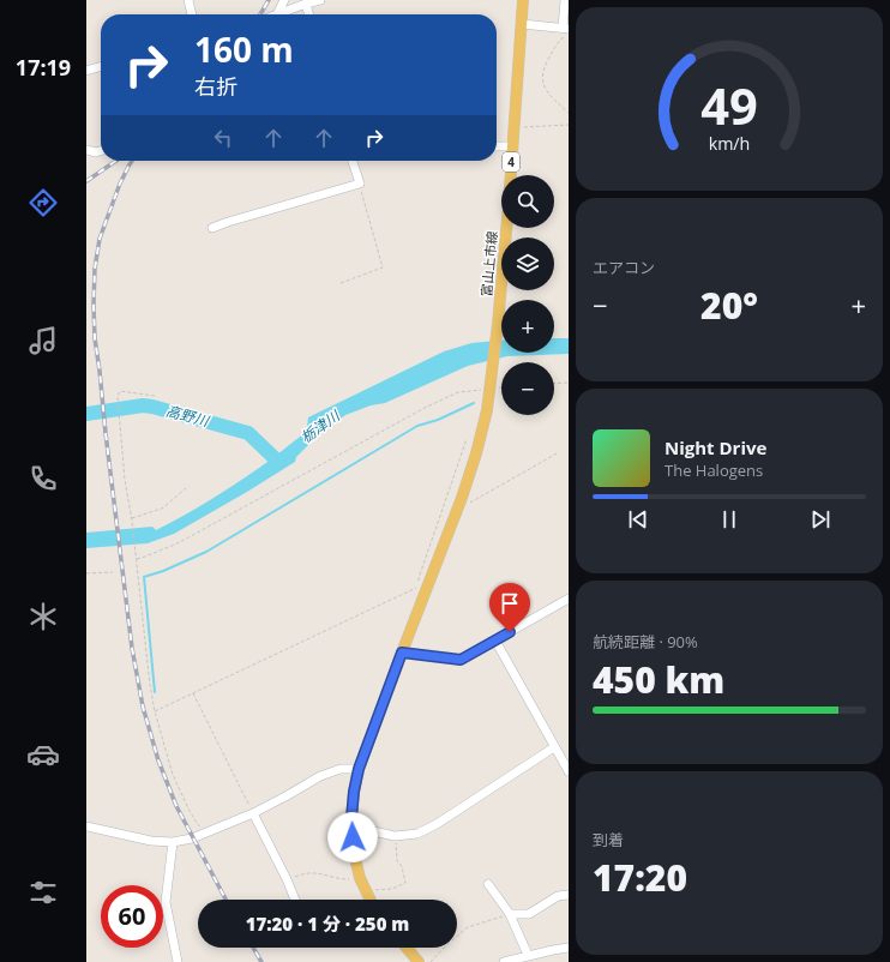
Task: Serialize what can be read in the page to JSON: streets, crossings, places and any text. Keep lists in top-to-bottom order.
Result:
{
  "streets": {
    "main road": ["4", "富山上市線"]
  },
  "crossings": [
    ["4", "富山上市線"]
  ],
  "water": ["高野川", "栃津川"],
  "page": {
    "tabs": "17:19",
    "turn": ["160 m", "右折"],
    "map_buttons": ["+", "−"],
    "tile": [
      "エアコン",
      ["航続距離 · 90%", "450 km"],
      ["到着", "17:20"]
    ],
    "heat": ["−", "20°", "+"],
    "song": ["Night Drive", "The Halogens"],
    "limit": "60",
    "trip": "17:20 · 1 分 · 250 m",
    "gauge": ["49", "km/h"]
  }
}
